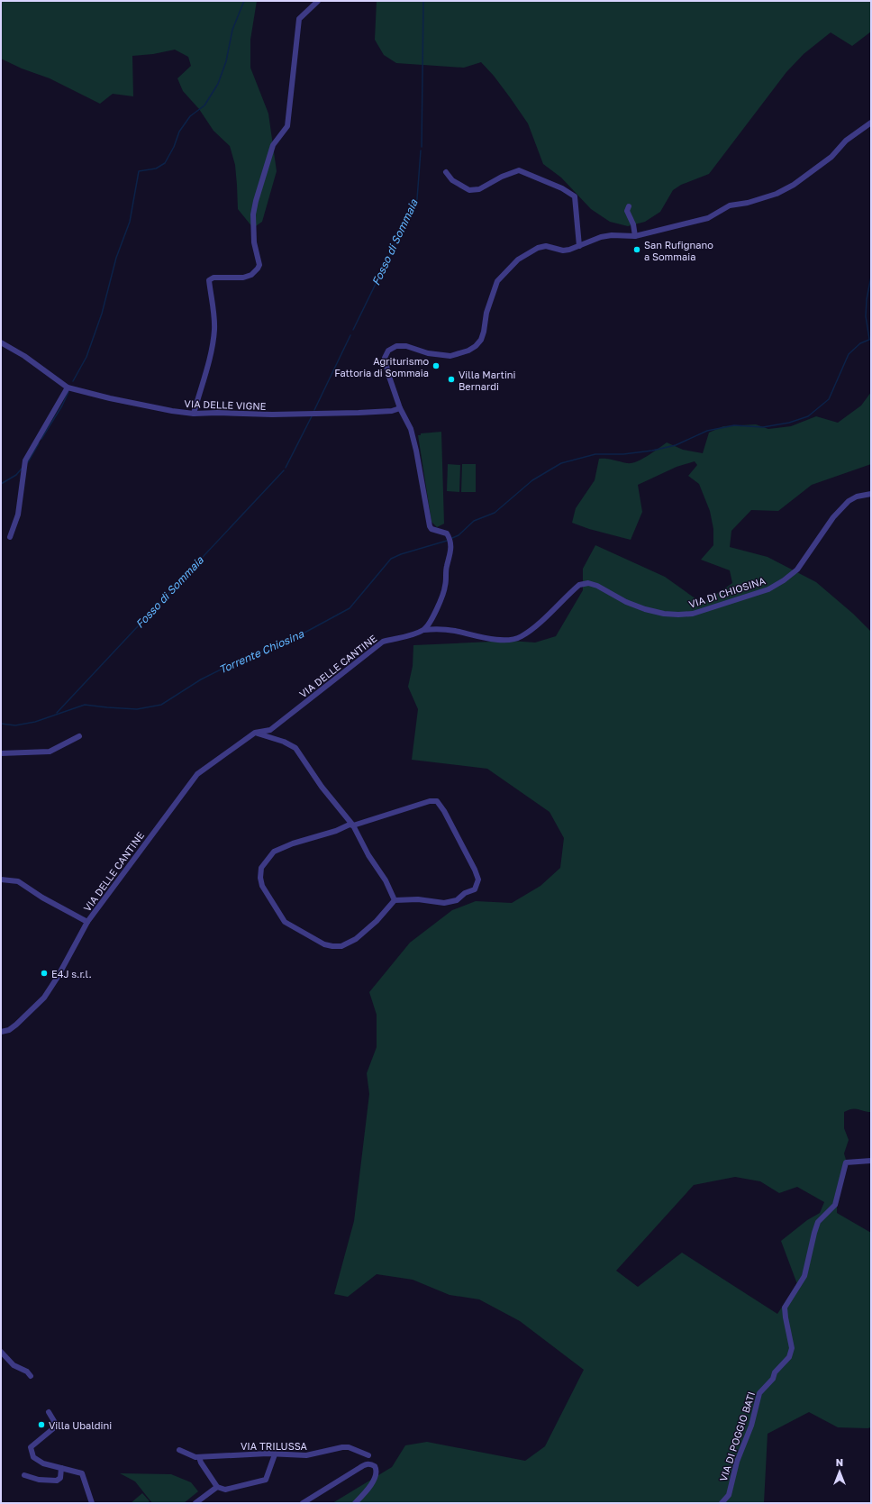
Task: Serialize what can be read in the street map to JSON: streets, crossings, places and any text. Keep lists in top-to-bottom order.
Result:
{
  "streets": {
    "street": [
      "VIA DELLE VIGNE",
      "VIA DI CHIOSINA",
      "VIA DELLE CANTINE",
      "VIA DI POGGIO BATI",
      "VIA TRILUSSA"
    ]
  },
  "crossings": [
    ["VIA DI CHIOSINA", "VIA DELLE CANTINE"]
  ],
  "water": ["Fosso di Sommaia", "Torrente Chiosina"],
  "places": [
    "San Rufignano a Sommaia",
    "Agriturismo Fattoria di Sommaia",
    "Villa Martini Bernardi",
    "E4J s.r.l.",
    "Villa Ubaldini"
  ],
  "north": "top"
}
